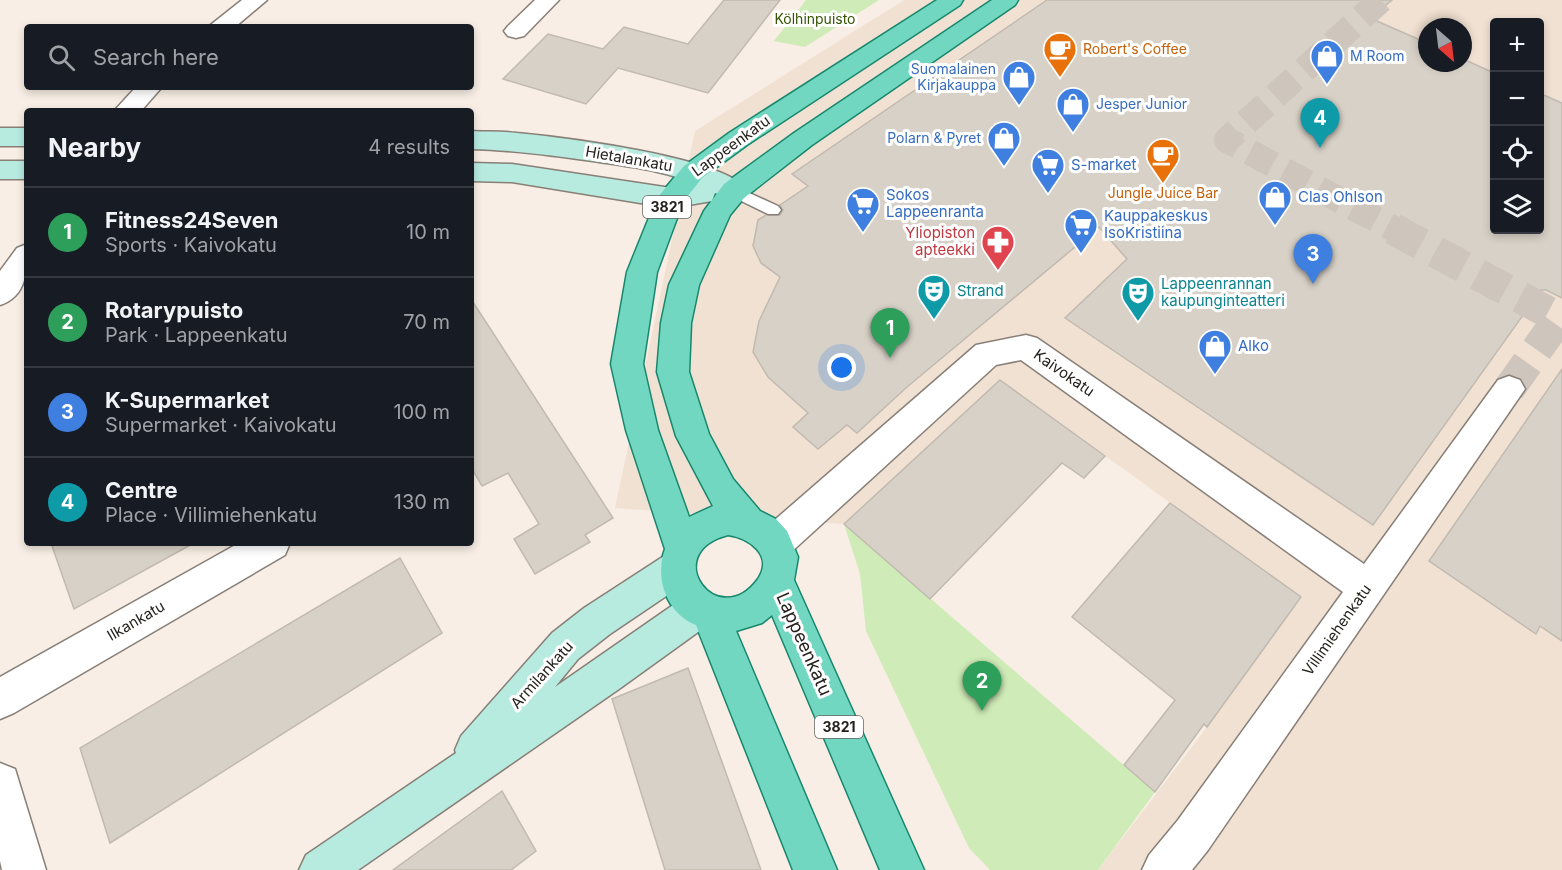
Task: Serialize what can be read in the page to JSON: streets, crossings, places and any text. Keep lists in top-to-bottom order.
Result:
{
  "streets": {
    "main road": [
      "Lappeenkatu",
      "Hietalankatu",
      "3821",
      "Armilankatu"
    ],
    "street": ["Kaivokatu", "Ilkankatu", "Villimiehenkatu"]
  },
  "crossings": [
    ["Lappeenkatu", "Hietalankatu"],
    ["Lappeenkatu", "3821"],
    ["Lappeenkatu", "Kaivokatu"],
    ["Lappeenkatu", "Armilankatu"],
    ["Hietalankatu", "3821"],
    ["3821", "Kaivokatu"],
    ["3821", "Armilankatu"],
    ["Kaivokatu", "Villimiehenkatu"],
    ["Kaivokatu", "Armilankatu"]
  ],
  "parks": ["Kölhinpuisto"],
  "places": {
    "cafe": ["Robert's Coffee", "Jungle Juice Bar"],
    "shop": [
      "M Room",
      "Suomalainen Kirjakauppa",
      "Jesper Junior",
      "Polarn & Pyret",
      "Clas Ohlson",
      "Alko"
    ],
    "supermarket": ["S-market", "Sokos Lappeenranta", "Kauppakeskus IsoKristiina"],
    "pharmacy": ["Yliopiston apteekki"],
    "theatre": ["Strand", "Lappeenrannan kaupunginteatteri"]
  },
  "north": "bottom right",
  "page": {
    "map_buttons": ["+", "−"],
    "search": "Search here",
    "pins": [
      "4",
      "3",
      "1",
      "2"
    ],
    "heading": ["Nearby", "4 results"],
    "list": [
      {
        "mark": "1",
        "name": "Fitness24Seven",
        "note": "Sports · Kaivokatu",
        "value": "10 m"
      },
      {
        "mark": "2",
        "name": "Rotarypuisto",
        "note": "Park · Lappeenkatu",
        "value": "70 m"
      },
      {
        "mark": "3",
        "name": "K-Supermarket",
        "note": "Supermarket · Kaivokatu",
        "value": "100 m"
      },
      {
        "mark": "4",
        "name": "Centre",
        "note": "Place · Villimiehenkatu",
        "value": "130 m"
      }
    ]
  }
}
